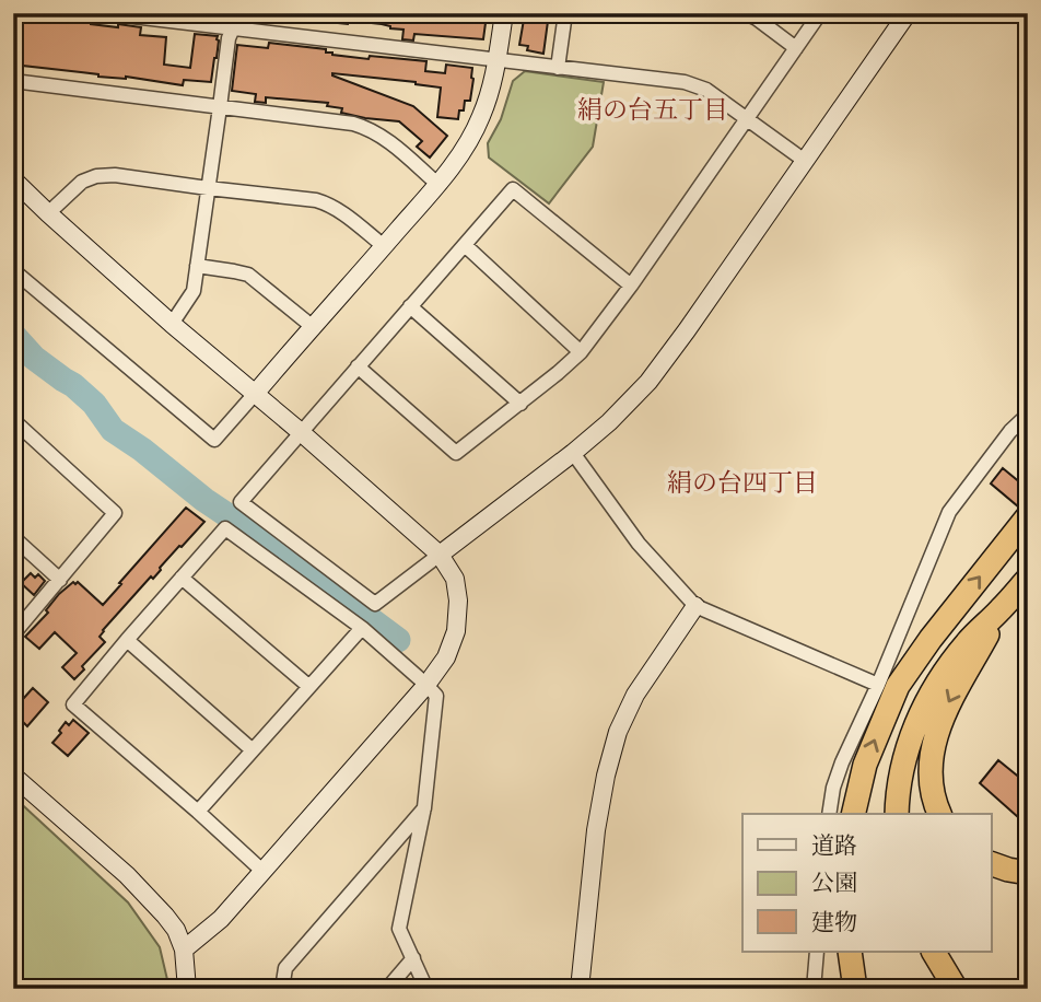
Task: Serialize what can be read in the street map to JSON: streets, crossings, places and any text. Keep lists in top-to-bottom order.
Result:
{
  "districts": ["絹の台五丁目", "絹の台四丁目"],
  "legend": ["道路", "公園", "建物"]
}
